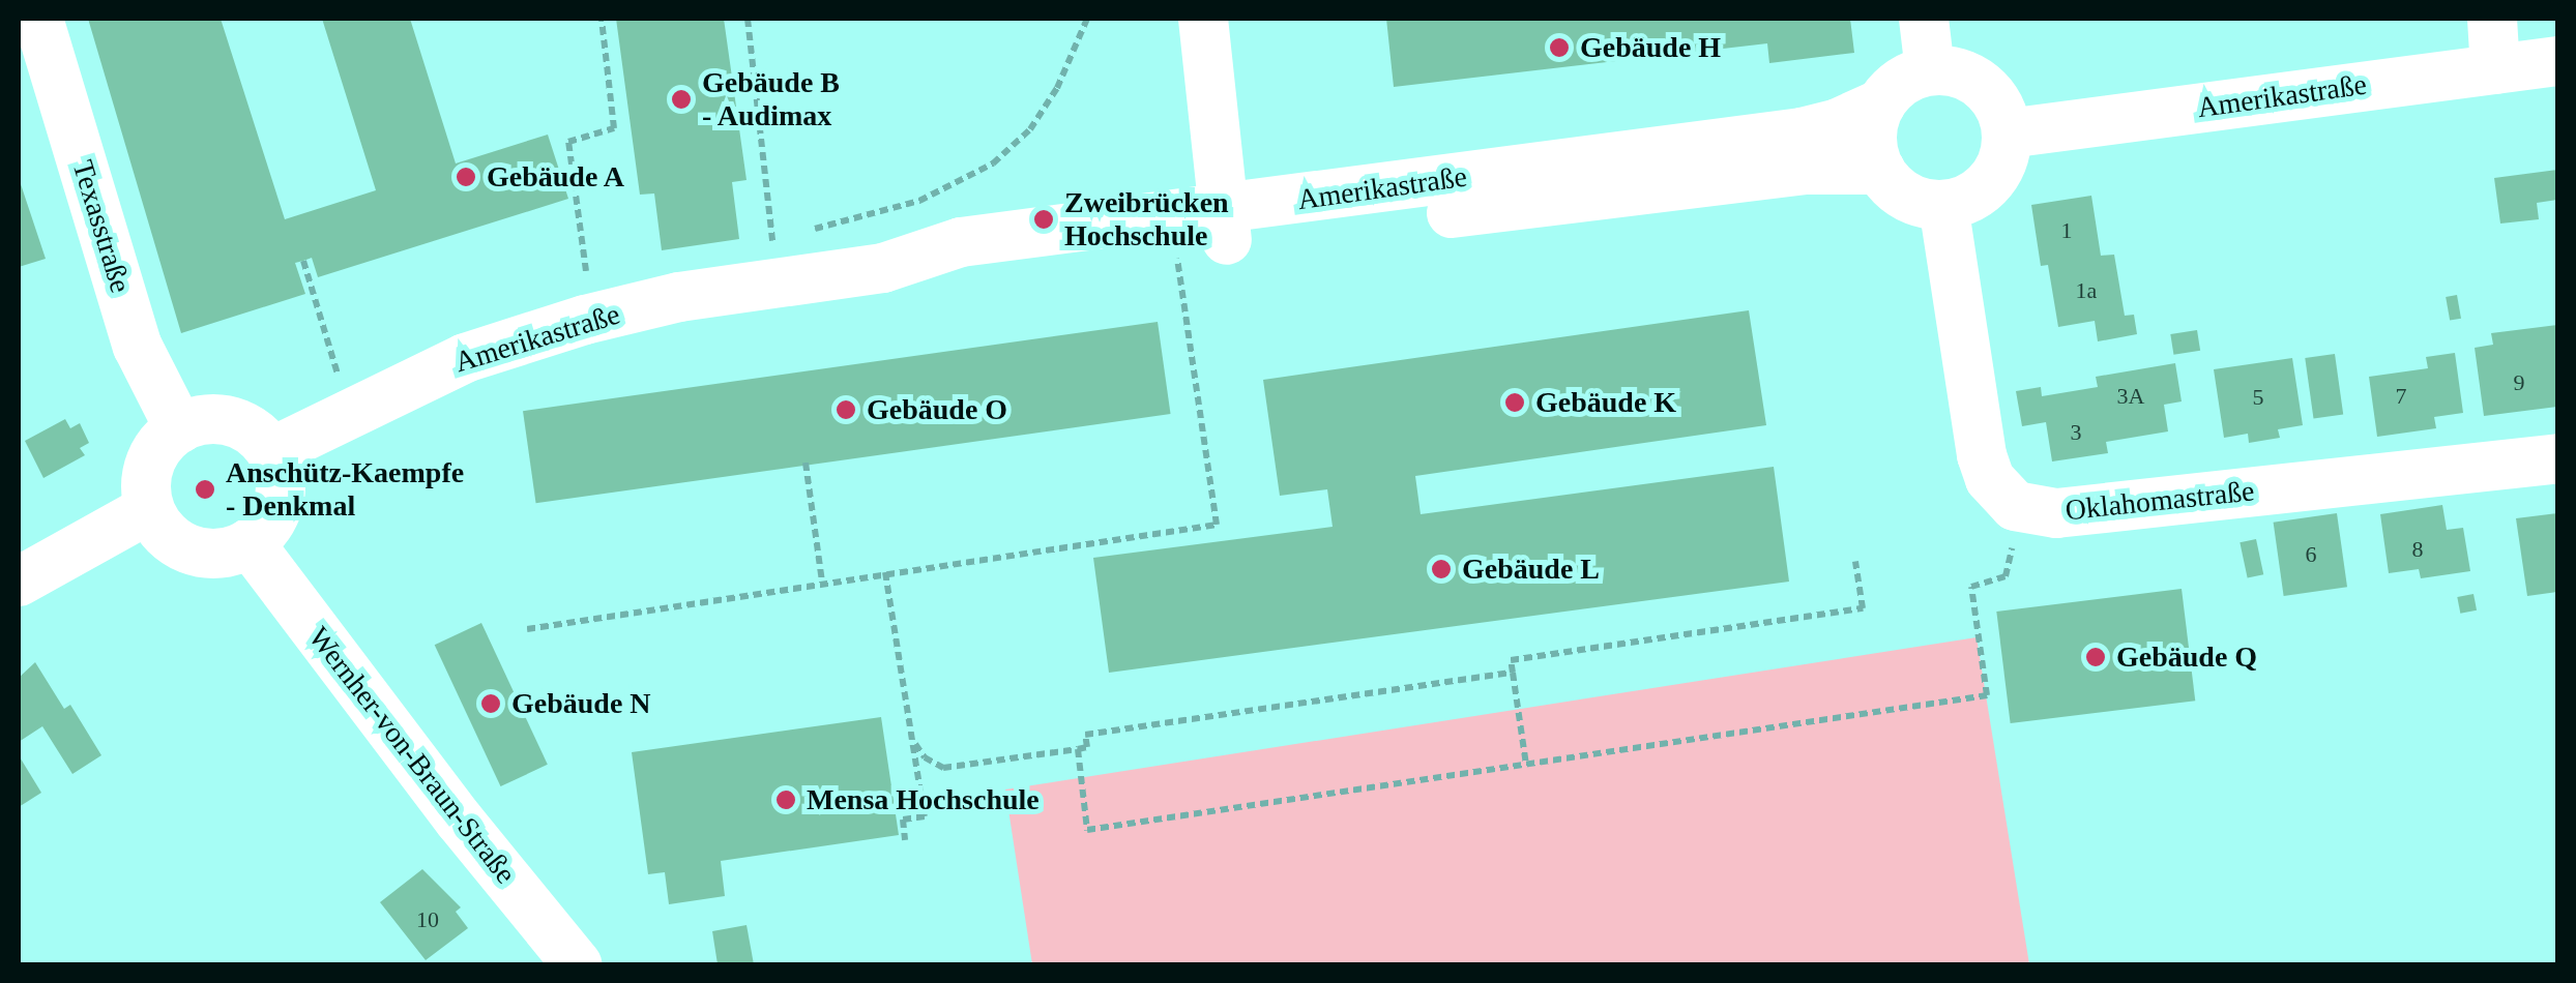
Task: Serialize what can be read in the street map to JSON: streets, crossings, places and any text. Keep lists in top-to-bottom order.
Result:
{
  "streets": {
    "street": [
      "Amerikastraße",
      "Texasstraße",
      "Oklahomastraße",
      "Wernher-von-Braun-Straße"
    ]
  },
  "crossings": [
    ["Amerikastraße", "Texasstraße"],
    ["Amerikastraße", "Wernher-von-Braun-Straße"],
    ["Texasstraße", "Wernher-von-Braun-Straße"]
  ],
  "places": [
    "Gebäude H",
    "Gebäude B - Audimax",
    "Gebäude A",
    "Zweibrücken Hochschule",
    "Gebäude K",
    "Gebäude O",
    "Anschütz-Kaempfe - Denkmal",
    "Gebäude L",
    "Gebäude Q",
    "Gebäude N",
    "Mensa Hochschule"
  ],
  "house_numbers": [
    "1",
    "1a",
    "9",
    "3A",
    "7",
    "5",
    "3",
    "8",
    "6",
    "10"
  ]
}
